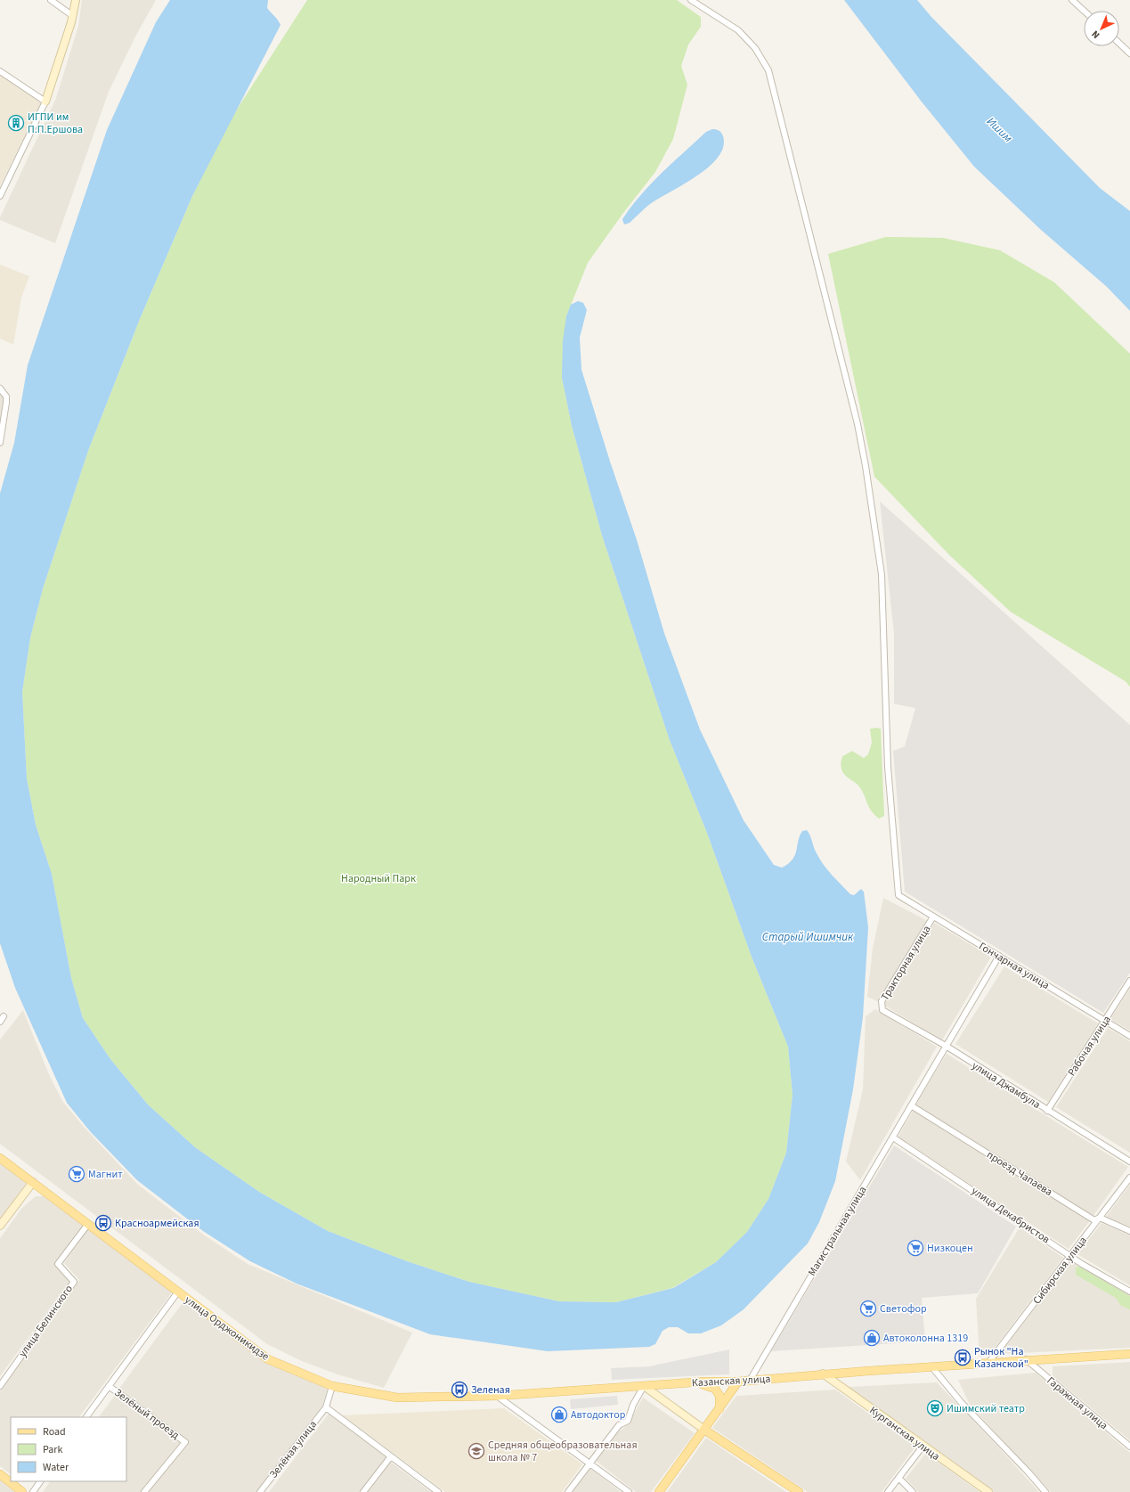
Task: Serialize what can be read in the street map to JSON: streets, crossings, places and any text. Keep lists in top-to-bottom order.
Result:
{
  "streets": {
    "main road": ["улица Орджоникидзе", "Казанская улица", "Курганская улица"],
    "street": [
      "Тракторная улица",
      "Гончарная улица",
      "Рабочая улица",
      "улица Джамбула",
      "проезд Чапаева",
      "улица Декабристов",
      "Магистральная улица",
      "Сибирская улица",
      "улица Белинского",
      "Гаражная улица",
      "Зелёный проезд",
      "Зелёная улица"
    ]
  },
  "crossings": [
    ["Тракторная улица", "Гончарная улица"],
    ["Тракторная улица", "улица Джамбула"],
    ["Гончарная улица", "Рабочая улица"],
    ["Гончарная улица", "Магистральная улица"],
    ["Рабочая улица", "улица Джамбула"],
    ["улица Джамбула", "Магистральная улица"],
    ["проезд Чапаева", "Магистральная улица"],
    ["проезд Чапаева", "Сибирская улица"],
    ["улица Декабристов", "Магистральная улица"],
    ["улица Декабристов", "Сибирская улица"],
    ["Магистральная улица", "Казанская улица"],
    ["Сибирская улица", "Казанская улица"],
    ["улица Белинского", "улица Орджоникидзе"],
    ["улица Орджоникидзе", "Казанская улица"],
    ["Казанская улица", "Гаражная улица"],
    ["Казанская улица", "Курганская улица"]
  ],
  "water": ["Ишим", "Старый Ишимчик"],
  "parks": ["Народный Парк"],
  "places": {
    "building": ["ИГПИ им П.П.Ершова"],
    "supermarket": ["Магнит", "Низкоцен", "Светофор"],
    "bus stop": ["Красноармейская", "Рынок \"На Казанской\"", "Зеленая"],
    "shop": ["Автоколонна 1319", "Автодоктор"],
    "theatre": ["Ишимский театр"],
    "school or university": ["Средняя общеобразовательная школа № 7"]
  },
  "legend": ["Road", "Park", "Water"],
  "north": "bottom left"
}
